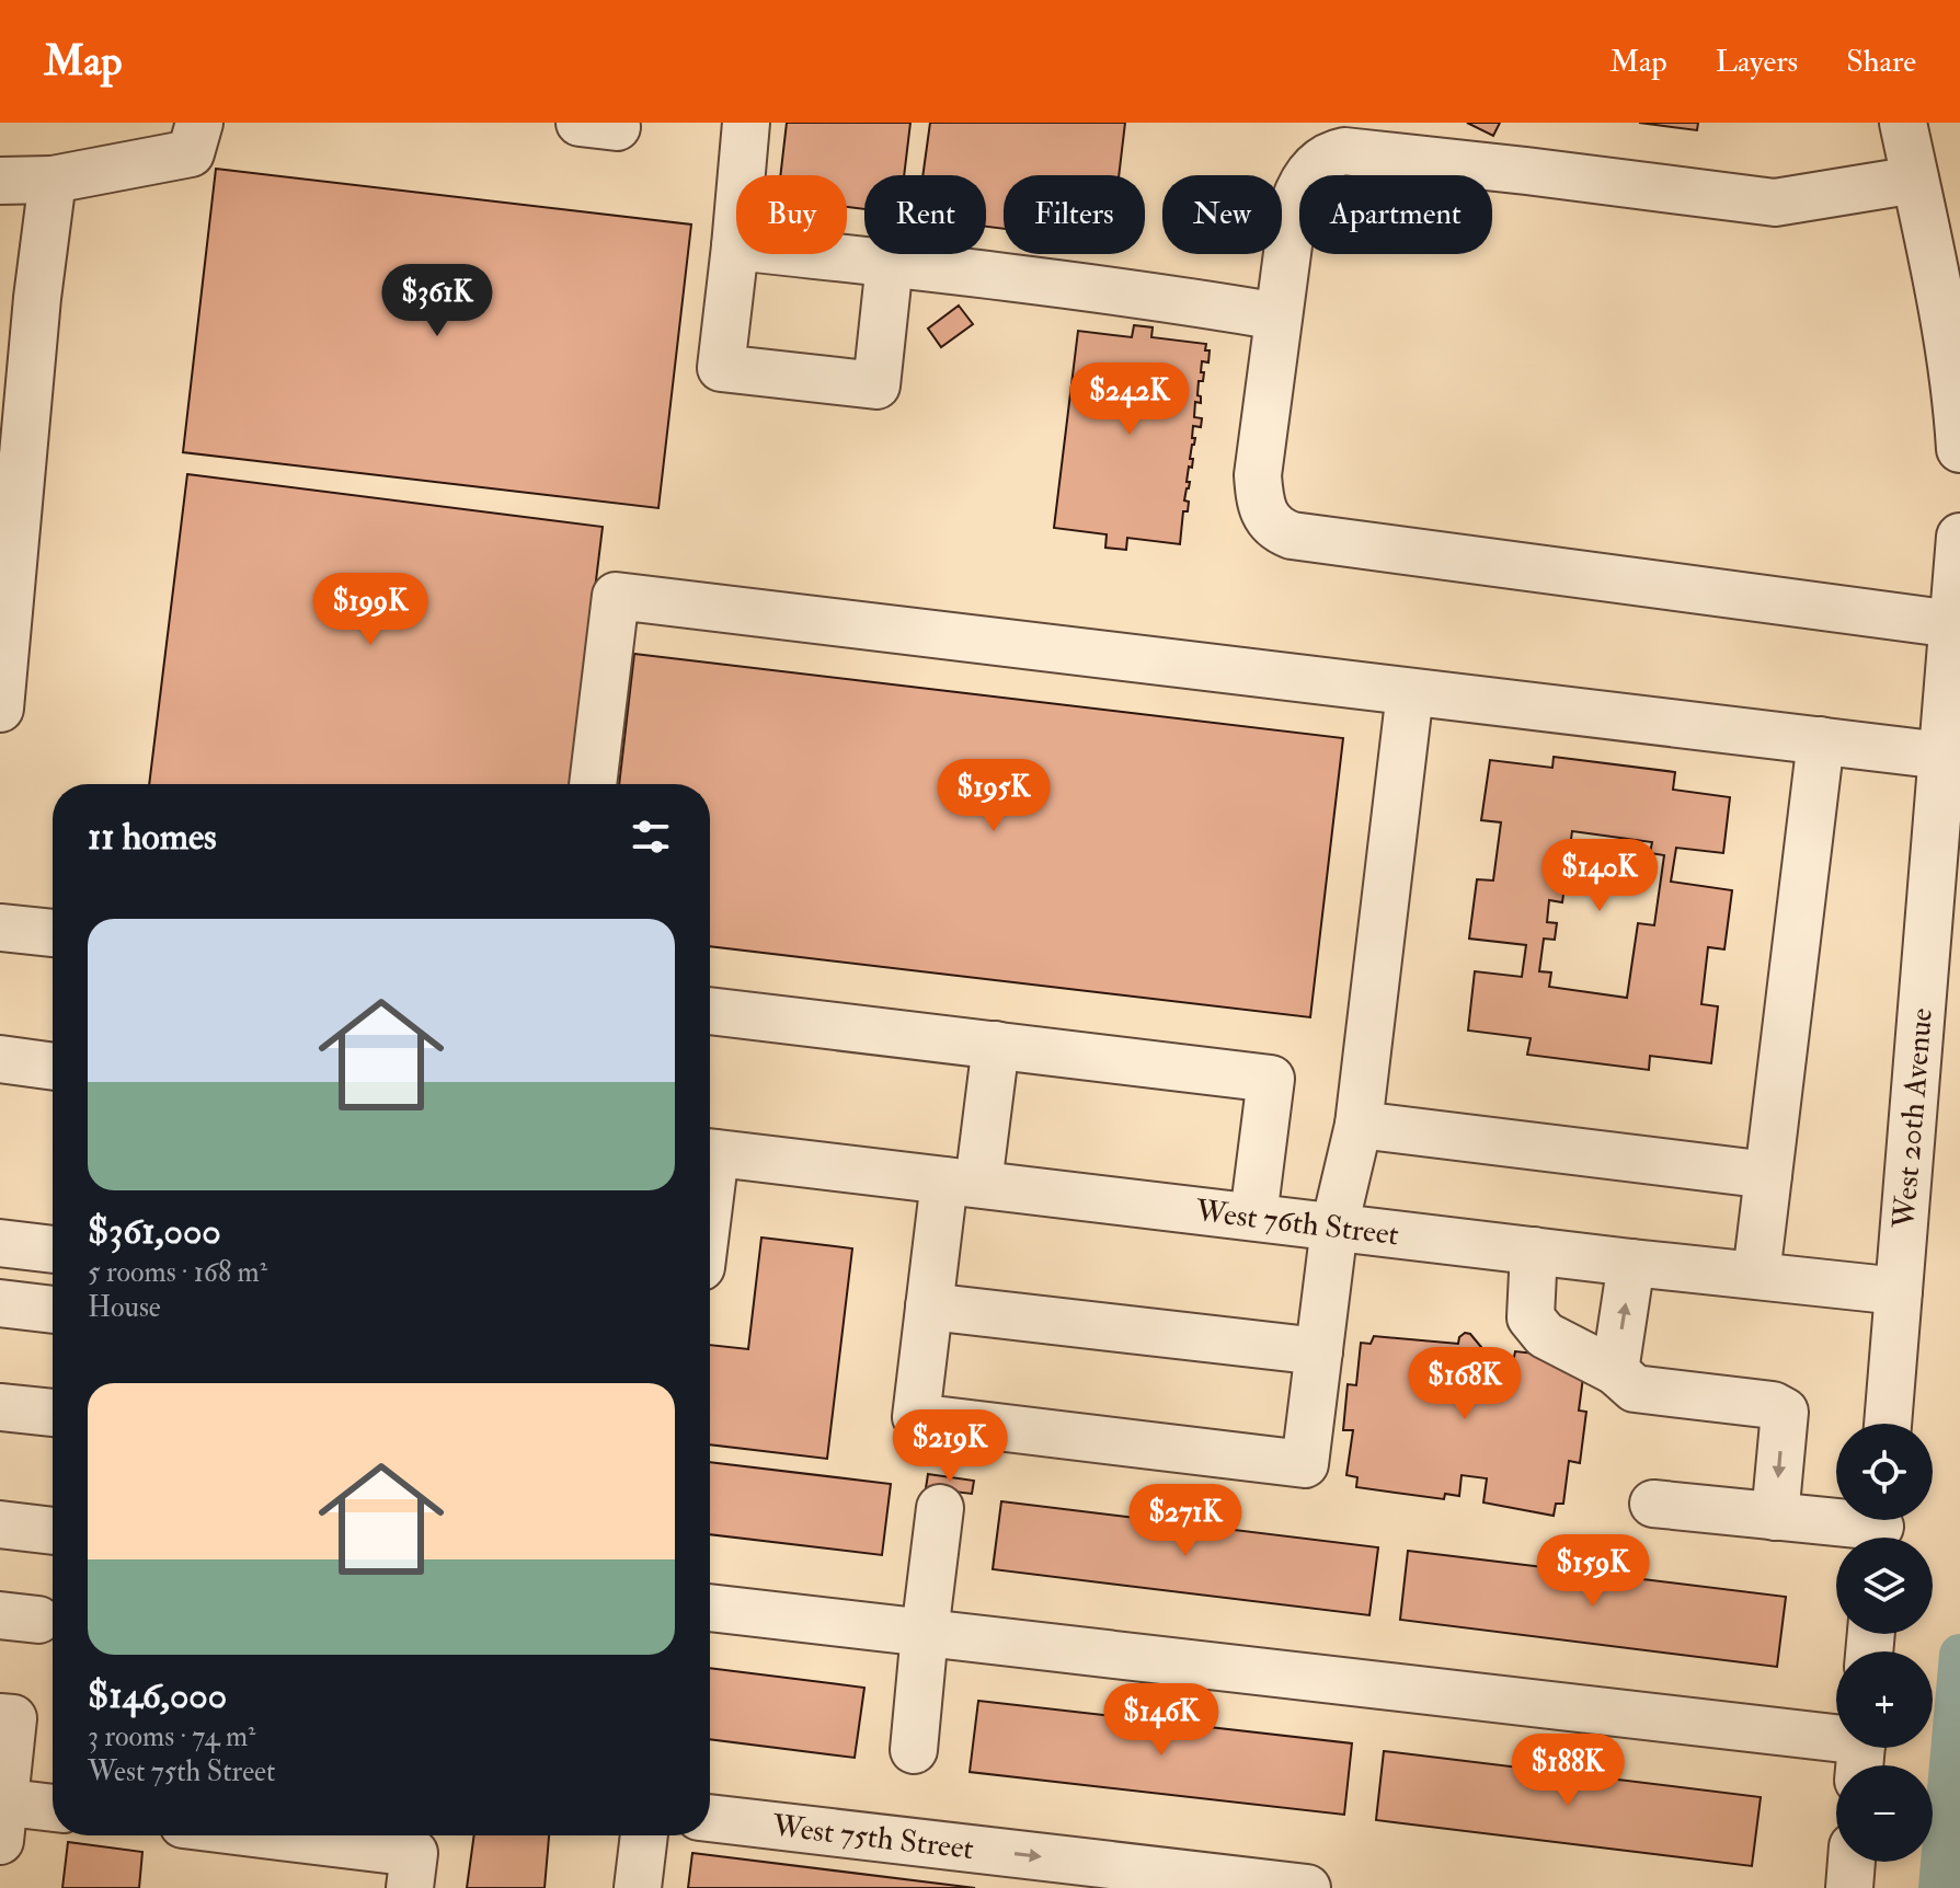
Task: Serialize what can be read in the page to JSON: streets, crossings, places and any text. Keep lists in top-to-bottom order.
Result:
{
  "streets": {
    "street": ["West 20th Avenue", "West 76th Street", "West 75th Street"]
  },
  "crossings": [
    ["West 20th Avenue", "West 76th Street"]
  ],
  "page": {
    "header": "Map",
    "nav": ["Map", "Layers", "Share"],
    "chip": [
      "Buy",
      "Rent",
      "Filters",
      "New",
      "Apartment"
    ],
    "price": [
      "$361K",
      "$242K",
      "$199K",
      "$195K",
      "$140K",
      "$168K",
      "$219K",
      "$271K",
      "$159K",
      "$146K",
      "$188K"
    ],
    "heading": "11 homes",
    "list": [
      {
        "name": "$361,000",
        "note": "5 rooms · 168 m² · House"
      },
      {
        "name": "$146,000",
        "note": "3 rooms · 74 m² · West 75th Street"
      }
    ],
    "map_buttons": ["+", "−"]
  }
}
